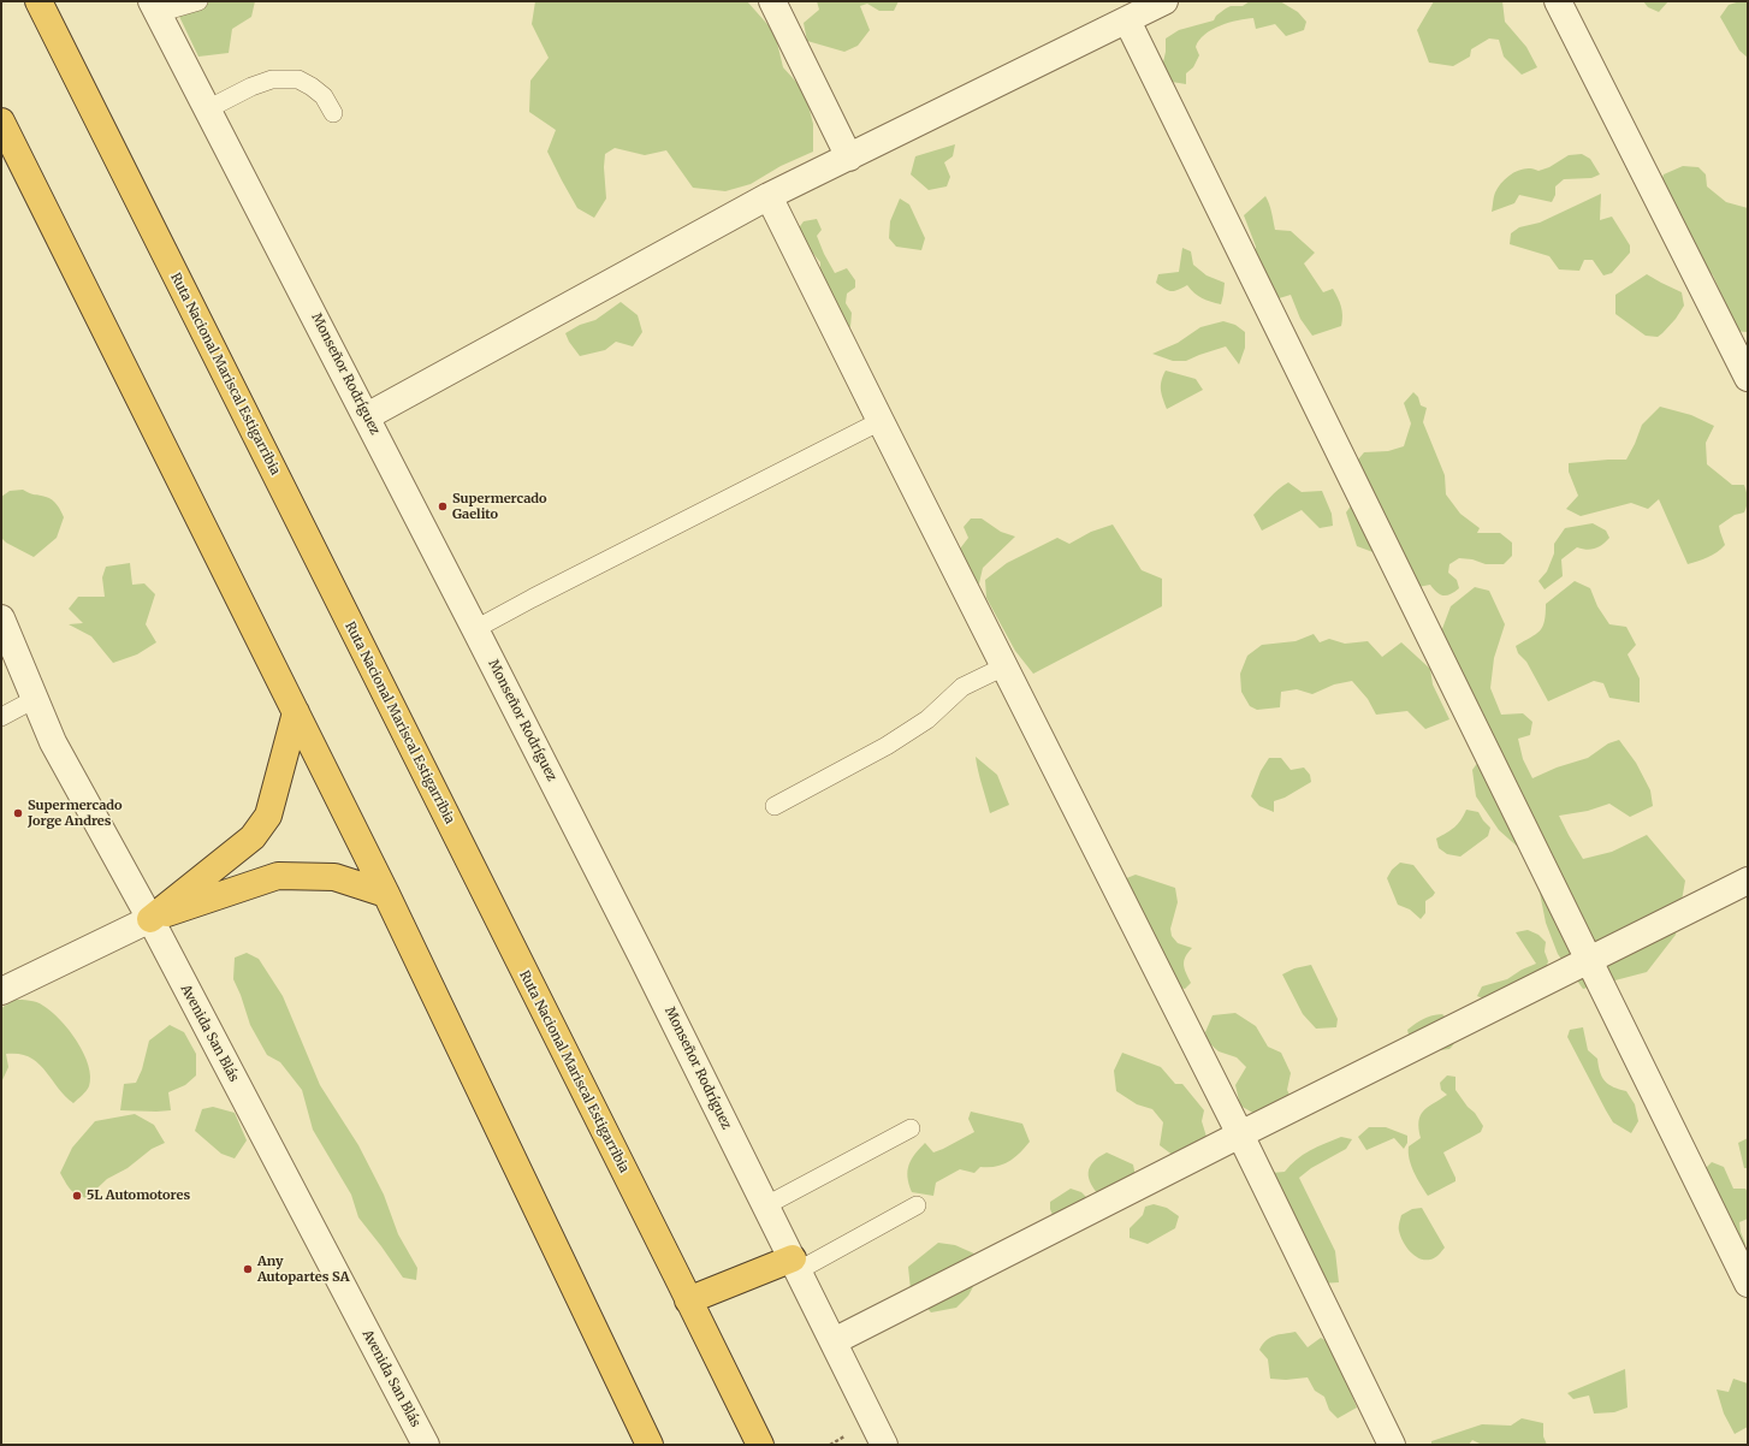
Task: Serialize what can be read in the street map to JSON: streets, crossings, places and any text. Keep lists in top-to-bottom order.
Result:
{
  "streets": {
    "highway": ["Ruta Nacional Mariscal Estigarribia"],
    "street": ["Monseñor Rodríguez", "Avenida San Blás"]
  },
  "places": [
    "Supermercado Gaelito",
    "Supermercado Jorge Andres",
    "5L Automotores",
    "Any Autopartes SA"
  ]
}
